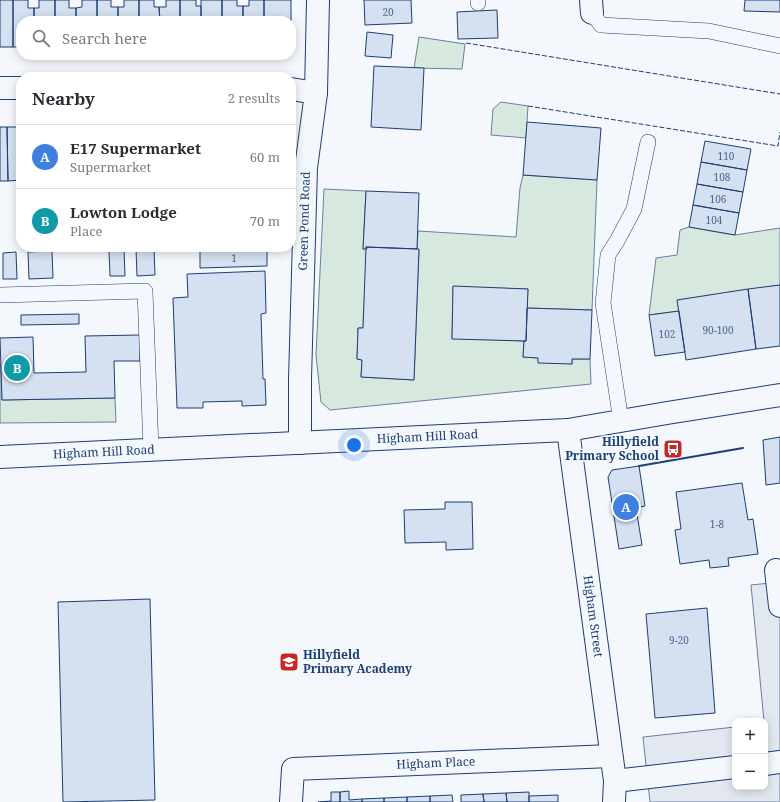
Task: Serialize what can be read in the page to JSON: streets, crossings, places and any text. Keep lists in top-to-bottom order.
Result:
{
  "streets": {
    "street": [
      "Green Pond Road",
      "Higham Hill Road",
      "Higham Street",
      "Higham Place"
    ]
  },
  "crossings": [
    ["Green Pond Road", "Higham Hill Road"],
    ["Higham Hill Road", "Higham Street"],
    ["Higham Street", "Higham Place"]
  ],
  "places": {
    "bus stop": ["Hillyfield Primary School"],
    "school or university": ["Hillyfield Primary Academy"]
  },
  "house_numbers": [
    "20",
    "110",
    "108",
    "106",
    "104",
    "1",
    "90-100",
    "102",
    "1-8",
    "9-20"
  ],
  "page": {
    "search": "Search here",
    "heading": ["Nearby", "2 results"],
    "list": [
      {
        "mark": "A",
        "name": "E17 Supermarket",
        "note": "Supermarket",
        "value": "60 m"
      },
      {
        "mark": "B",
        "name": "Lowton Lodge",
        "note": "Place",
        "value": "70 m"
      }
    ],
    "pins": ["B", "A"],
    "map_buttons": ["+", "−"]
  }
}
